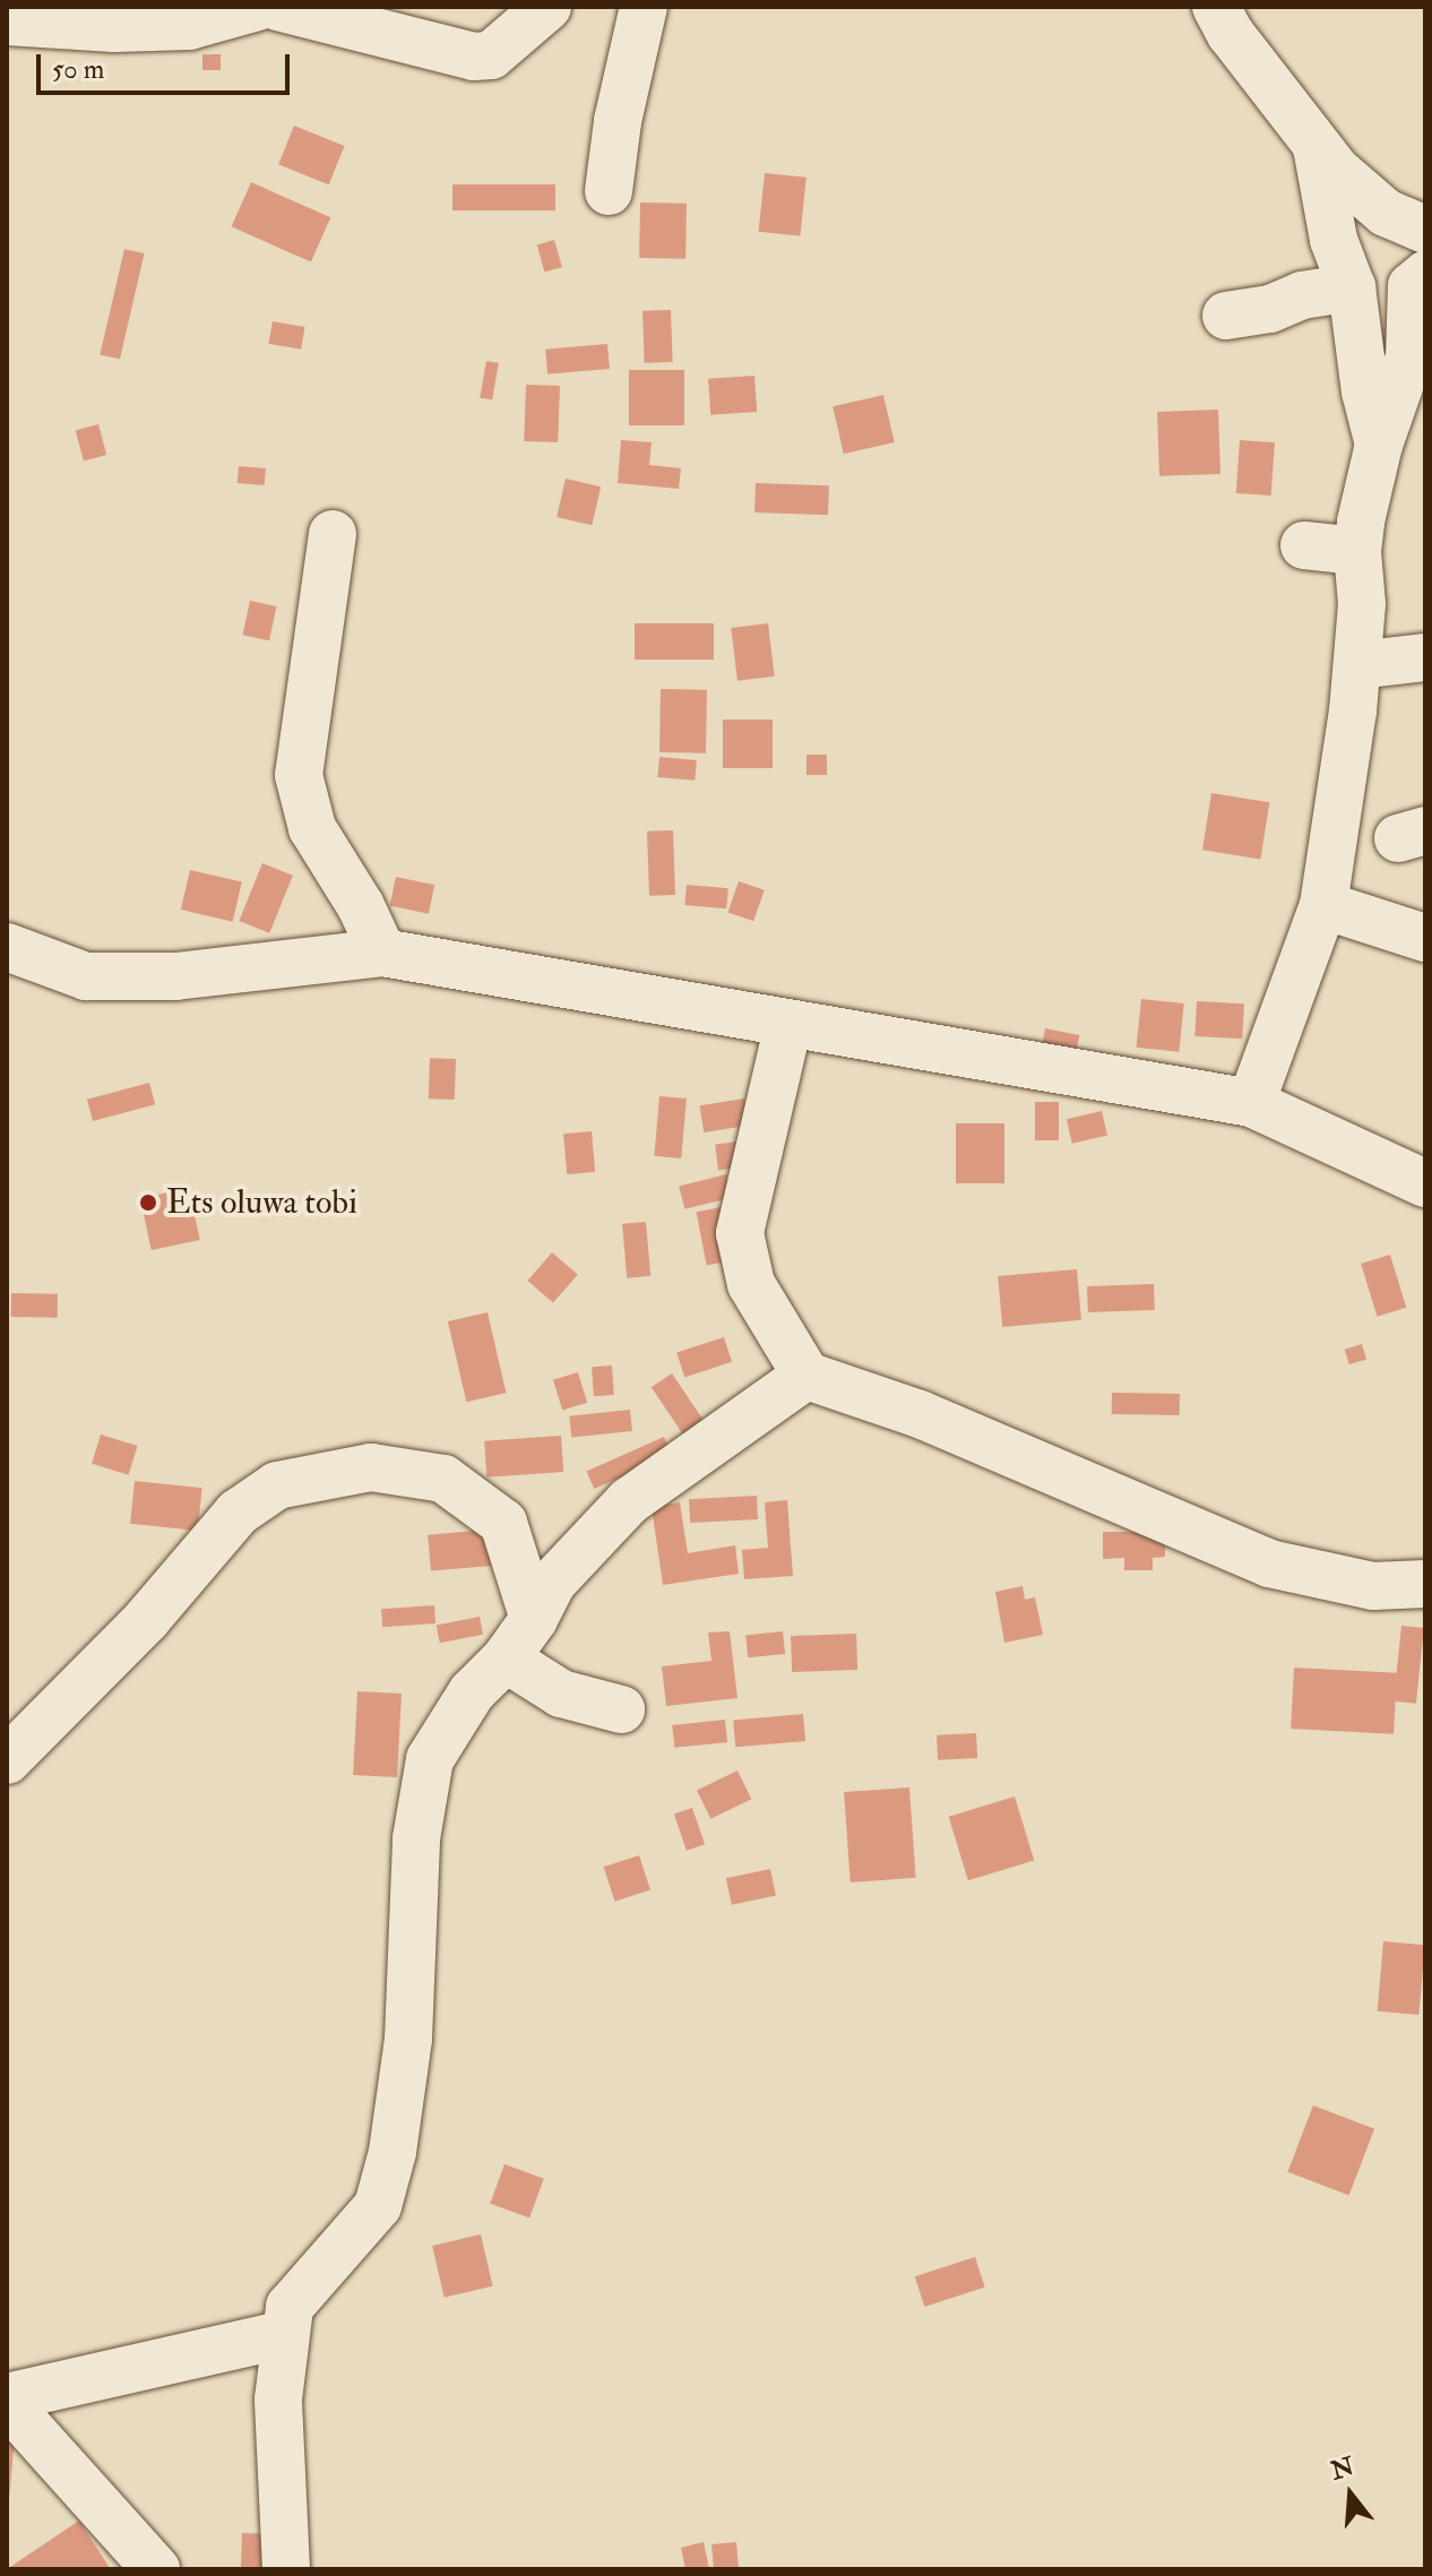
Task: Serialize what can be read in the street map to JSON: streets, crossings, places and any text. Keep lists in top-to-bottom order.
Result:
{
  "places": ["Ets oluwa tobi"],
  "scale_bar": "50 m",
  "north": "top"
}
